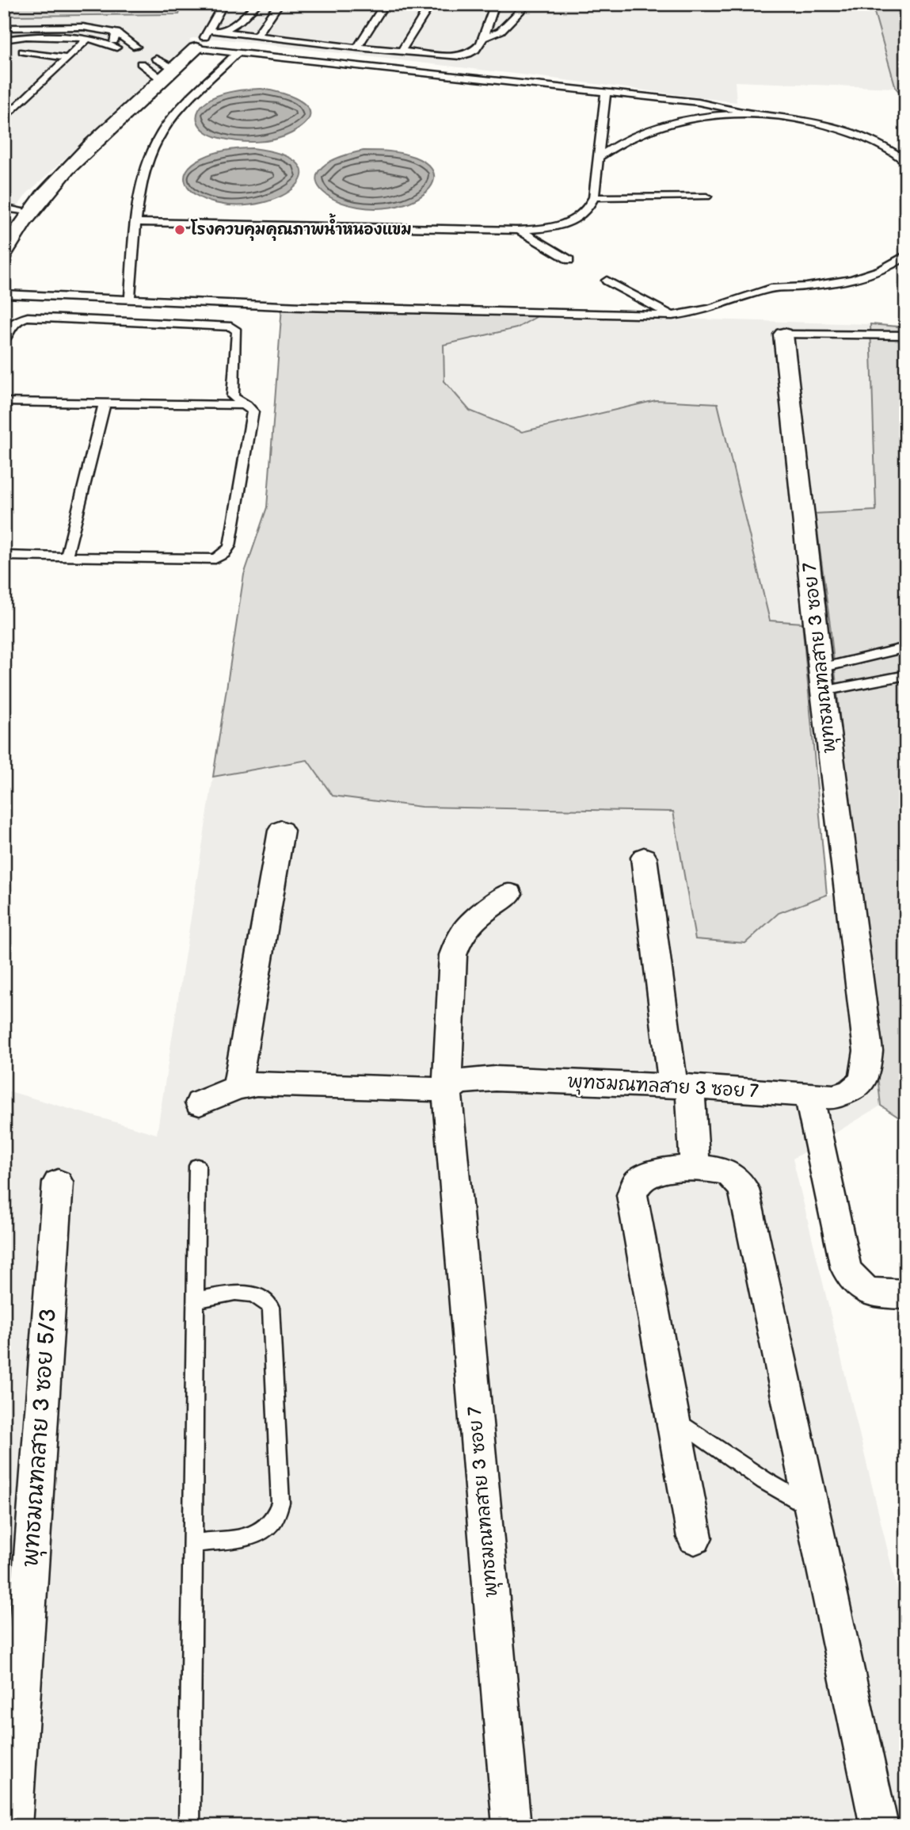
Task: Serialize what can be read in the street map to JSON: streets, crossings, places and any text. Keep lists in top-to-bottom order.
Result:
{
  "streets": {
    "street": ["พุทธมณฑลสาย 3 ซอย 7", "พุทธมณฑลสาย 3 ซอย 5/3"]
  },
  "places": ["โรงควบคุมคุณภาพน้ำหนองแขม"]
}
